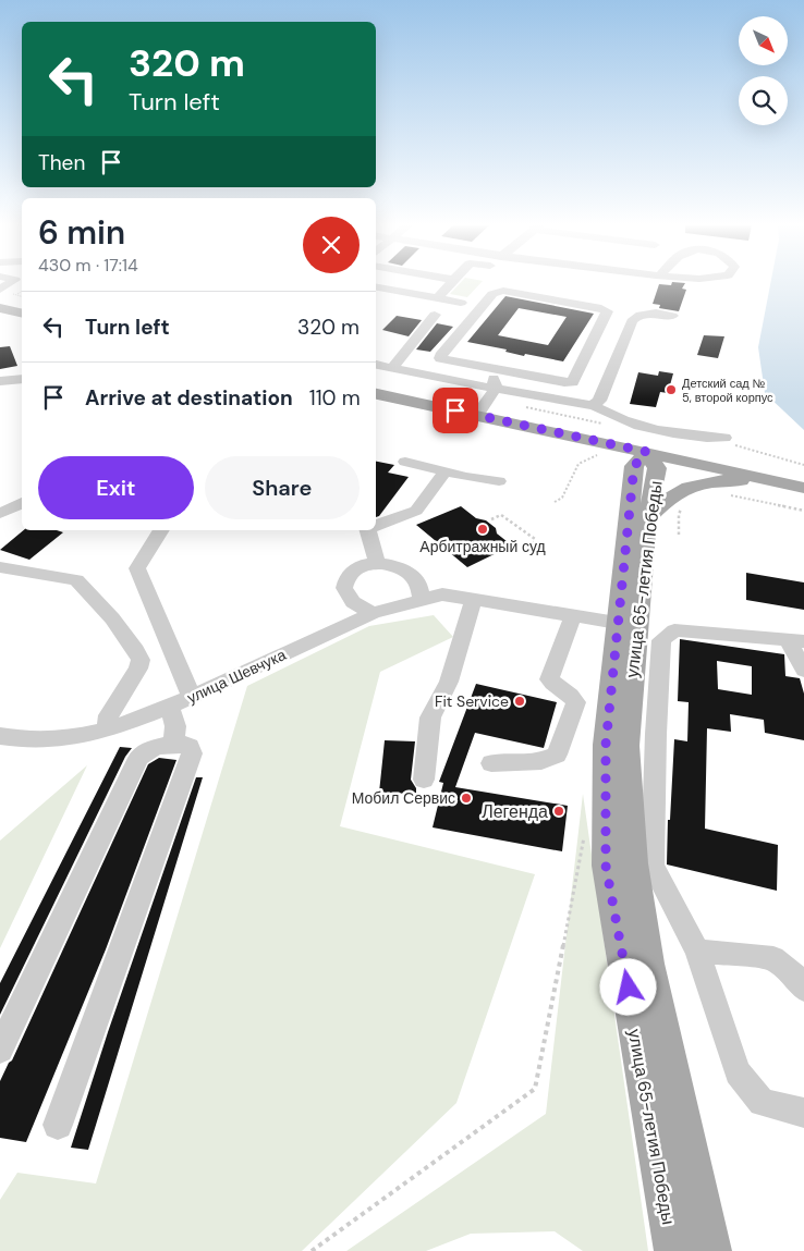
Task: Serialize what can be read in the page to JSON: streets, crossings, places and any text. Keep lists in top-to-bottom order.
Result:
{
  "streets": {
    "main road": ["улица 65-летия Победы"],
    "street": ["улица Шевчука"]
  },
  "crossings": [
    ["улица 65-летия Победы", "улица Шевчука"]
  ],
  "places": [
    "Детский сад № 5, второй корпус",
    "Арбитражный суд",
    "Fit Service",
    "Мобил Сервис",
    "Легенда"
  ],
  "north": "bottom right",
  "page": {
    "turn": ["320 m", "Turn left"],
    "then": "Then",
    "heading": ["6 min", "430 m · 17:14"],
    "list": [
      {
        "name": "Turn left",
        "value": "320 m"
      },
      {
        "name": "Arrive at destination",
        "value": "110 m"
      }
    ],
    "buttons": ["Exit", "Share"]
  }
}
